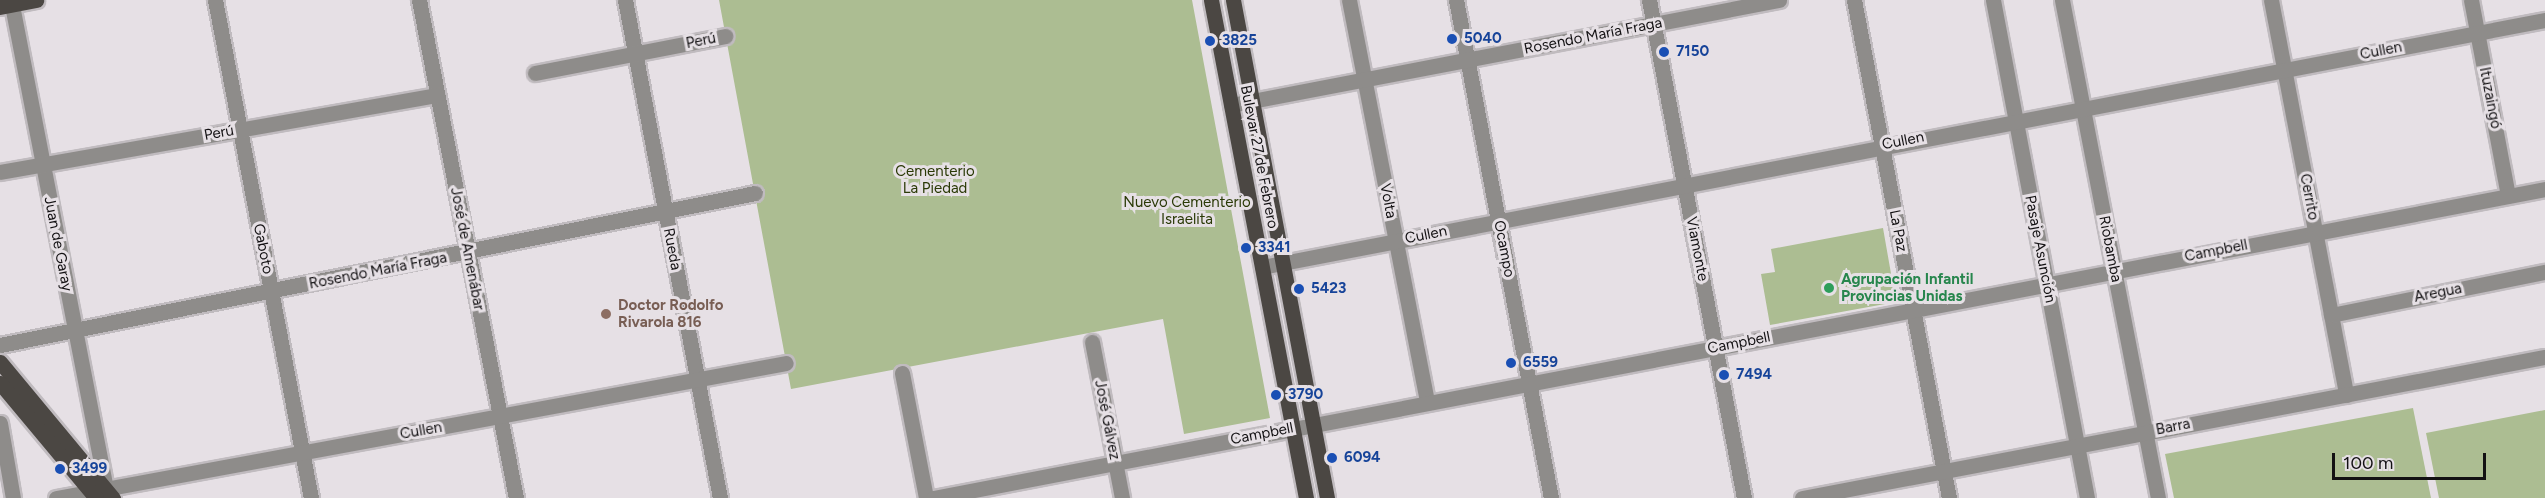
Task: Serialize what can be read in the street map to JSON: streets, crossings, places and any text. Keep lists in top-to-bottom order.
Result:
{
  "streets": {
    "main road": ["Bulevar 27 de Febrero"],
    "street": [
      "Rosendo María Fraga",
      "Perú",
      "Cullen",
      "Ituzaingó",
      "Cerrito",
      "Volta",
      "La Paz",
      "Juan de Garay",
      "Gaboto",
      "José de Amenábar",
      "Rueda",
      "Ocampo",
      "Viamonte",
      "Pasaje Asunción",
      "Riobamba",
      "Campbell",
      "Aregua",
      "José Gálvez",
      "Barra"
    ]
  },
  "crossings": [
    ["Rosendo María Fraga", "Bulevar 27 de Febrero"],
    ["Rosendo María Fraga", "Volta"],
    ["Rosendo María Fraga", "Juan de Garay"],
    ["Rosendo María Fraga", "Gaboto"],
    ["Rosendo María Fraga", "José de Amenábar"],
    ["Rosendo María Fraga", "Rueda"],
    ["Rosendo María Fraga", "Ocampo"],
    ["Rosendo María Fraga", "Viamonte"],
    ["Perú", "Juan de Garay"],
    ["Perú", "Gaboto"],
    ["Perú", "José de Amenábar"],
    ["Perú", "Rueda"],
    ["Cullen", "Ituzaingó"],
    ["Cullen", "Bulevar 27 de Febrero"],
    ["Cullen", "Cerrito"],
    ["Cullen", "Volta"],
    ["Cullen", "La Paz"],
    ["Cullen", "Juan de Garay"],
    ["Cullen", "Gaboto"],
    ["Cullen", "José de Amenábar"],
    ["Cullen", "Rueda"],
    ["Cullen", "Ocampo"],
    ["Cullen", "Viamonte"],
    ["Cullen", "Pasaje Asunción"],
    ["Cullen", "Riobamba"],
    ["Ituzaingó", "Campbell"],
    ["Bulevar 27 de Febrero", "Campbell"],
    ["Cerrito", "Campbell"],
    ["Cerrito", "Aregua"],
    ["Cerrito", "Barra"],
    ["Volta", "Campbell"],
    ["La Paz", "Campbell"],
    ["La Paz", "Barra"],
    ["Ocampo", "Campbell"],
    ["Viamonte", "Campbell"],
    ["Pasaje Asunción", "Campbell"],
    ["Pasaje Asunción", "Barra"],
    ["Riobamba", "Campbell"],
    ["Riobamba", "Barra"],
    ["Campbell", "José Gálvez"]
  ],
  "parks": ["Cementerio La Piedad", "Nuevo Cementerio Israelita"],
  "places": [
    "5040",
    "3825",
    "7150",
    "3341",
    "Agrupación Infantil Provincias Unidas",
    "5423",
    "Doctor Rodolfo Rivarola 816",
    "6559",
    "7494",
    "3790",
    "6094",
    "3499"
  ],
  "scale_bar": "100 m"
}
